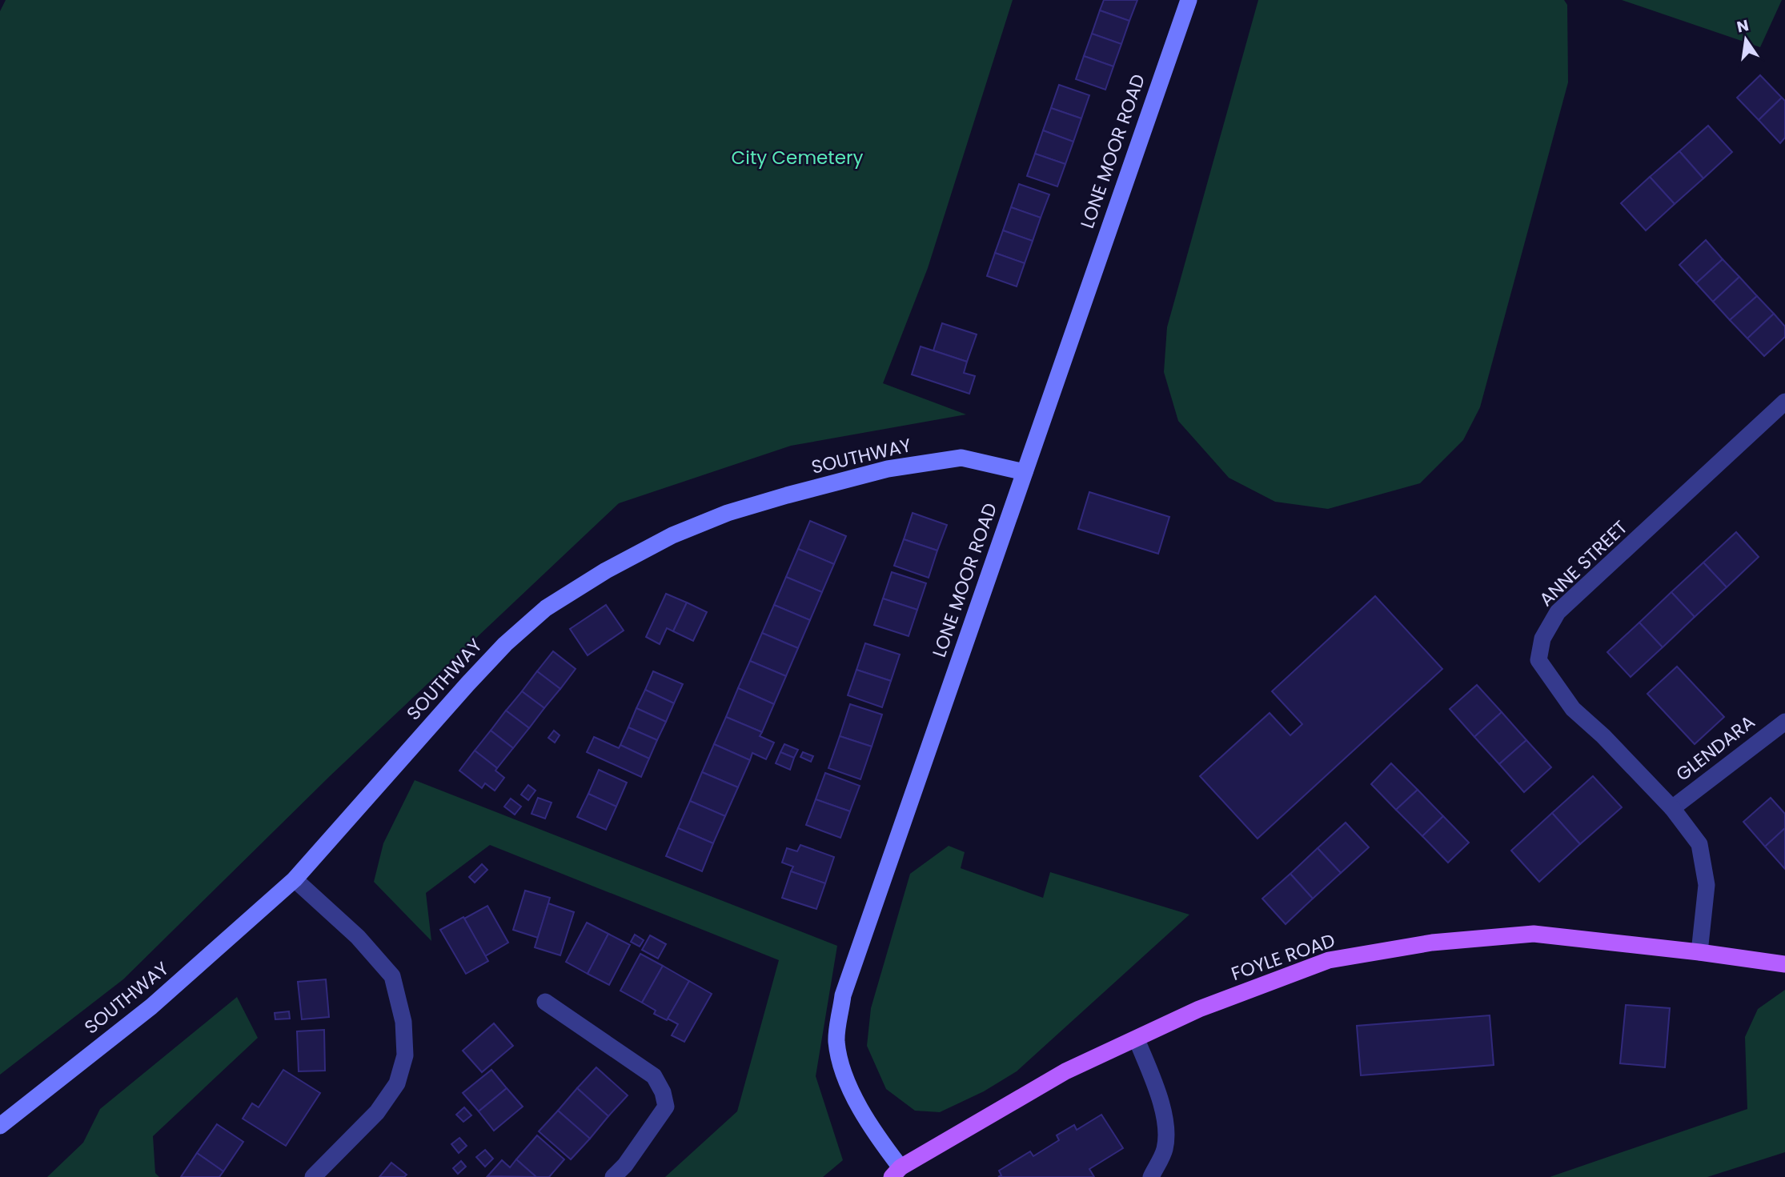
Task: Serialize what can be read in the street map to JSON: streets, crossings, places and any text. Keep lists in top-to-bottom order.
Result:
{
  "streets": {
    "main road": ["FOYLE ROAD"],
    "street": [
      "LONE MOOR ROAD",
      "SOUTHWAY",
      "ANNE STREET",
      "GLENDARA"
    ]
  },
  "crossings": [
    ["LONE MOOR ROAD", "SOUTHWAY"],
    ["LONE MOOR ROAD", "FOYLE ROAD"],
    ["ANNE STREET", "GLENDARA"],
    ["ANNE STREET", "FOYLE ROAD"]
  ],
  "parks": ["City Cemetery"],
  "north": "top"
}
